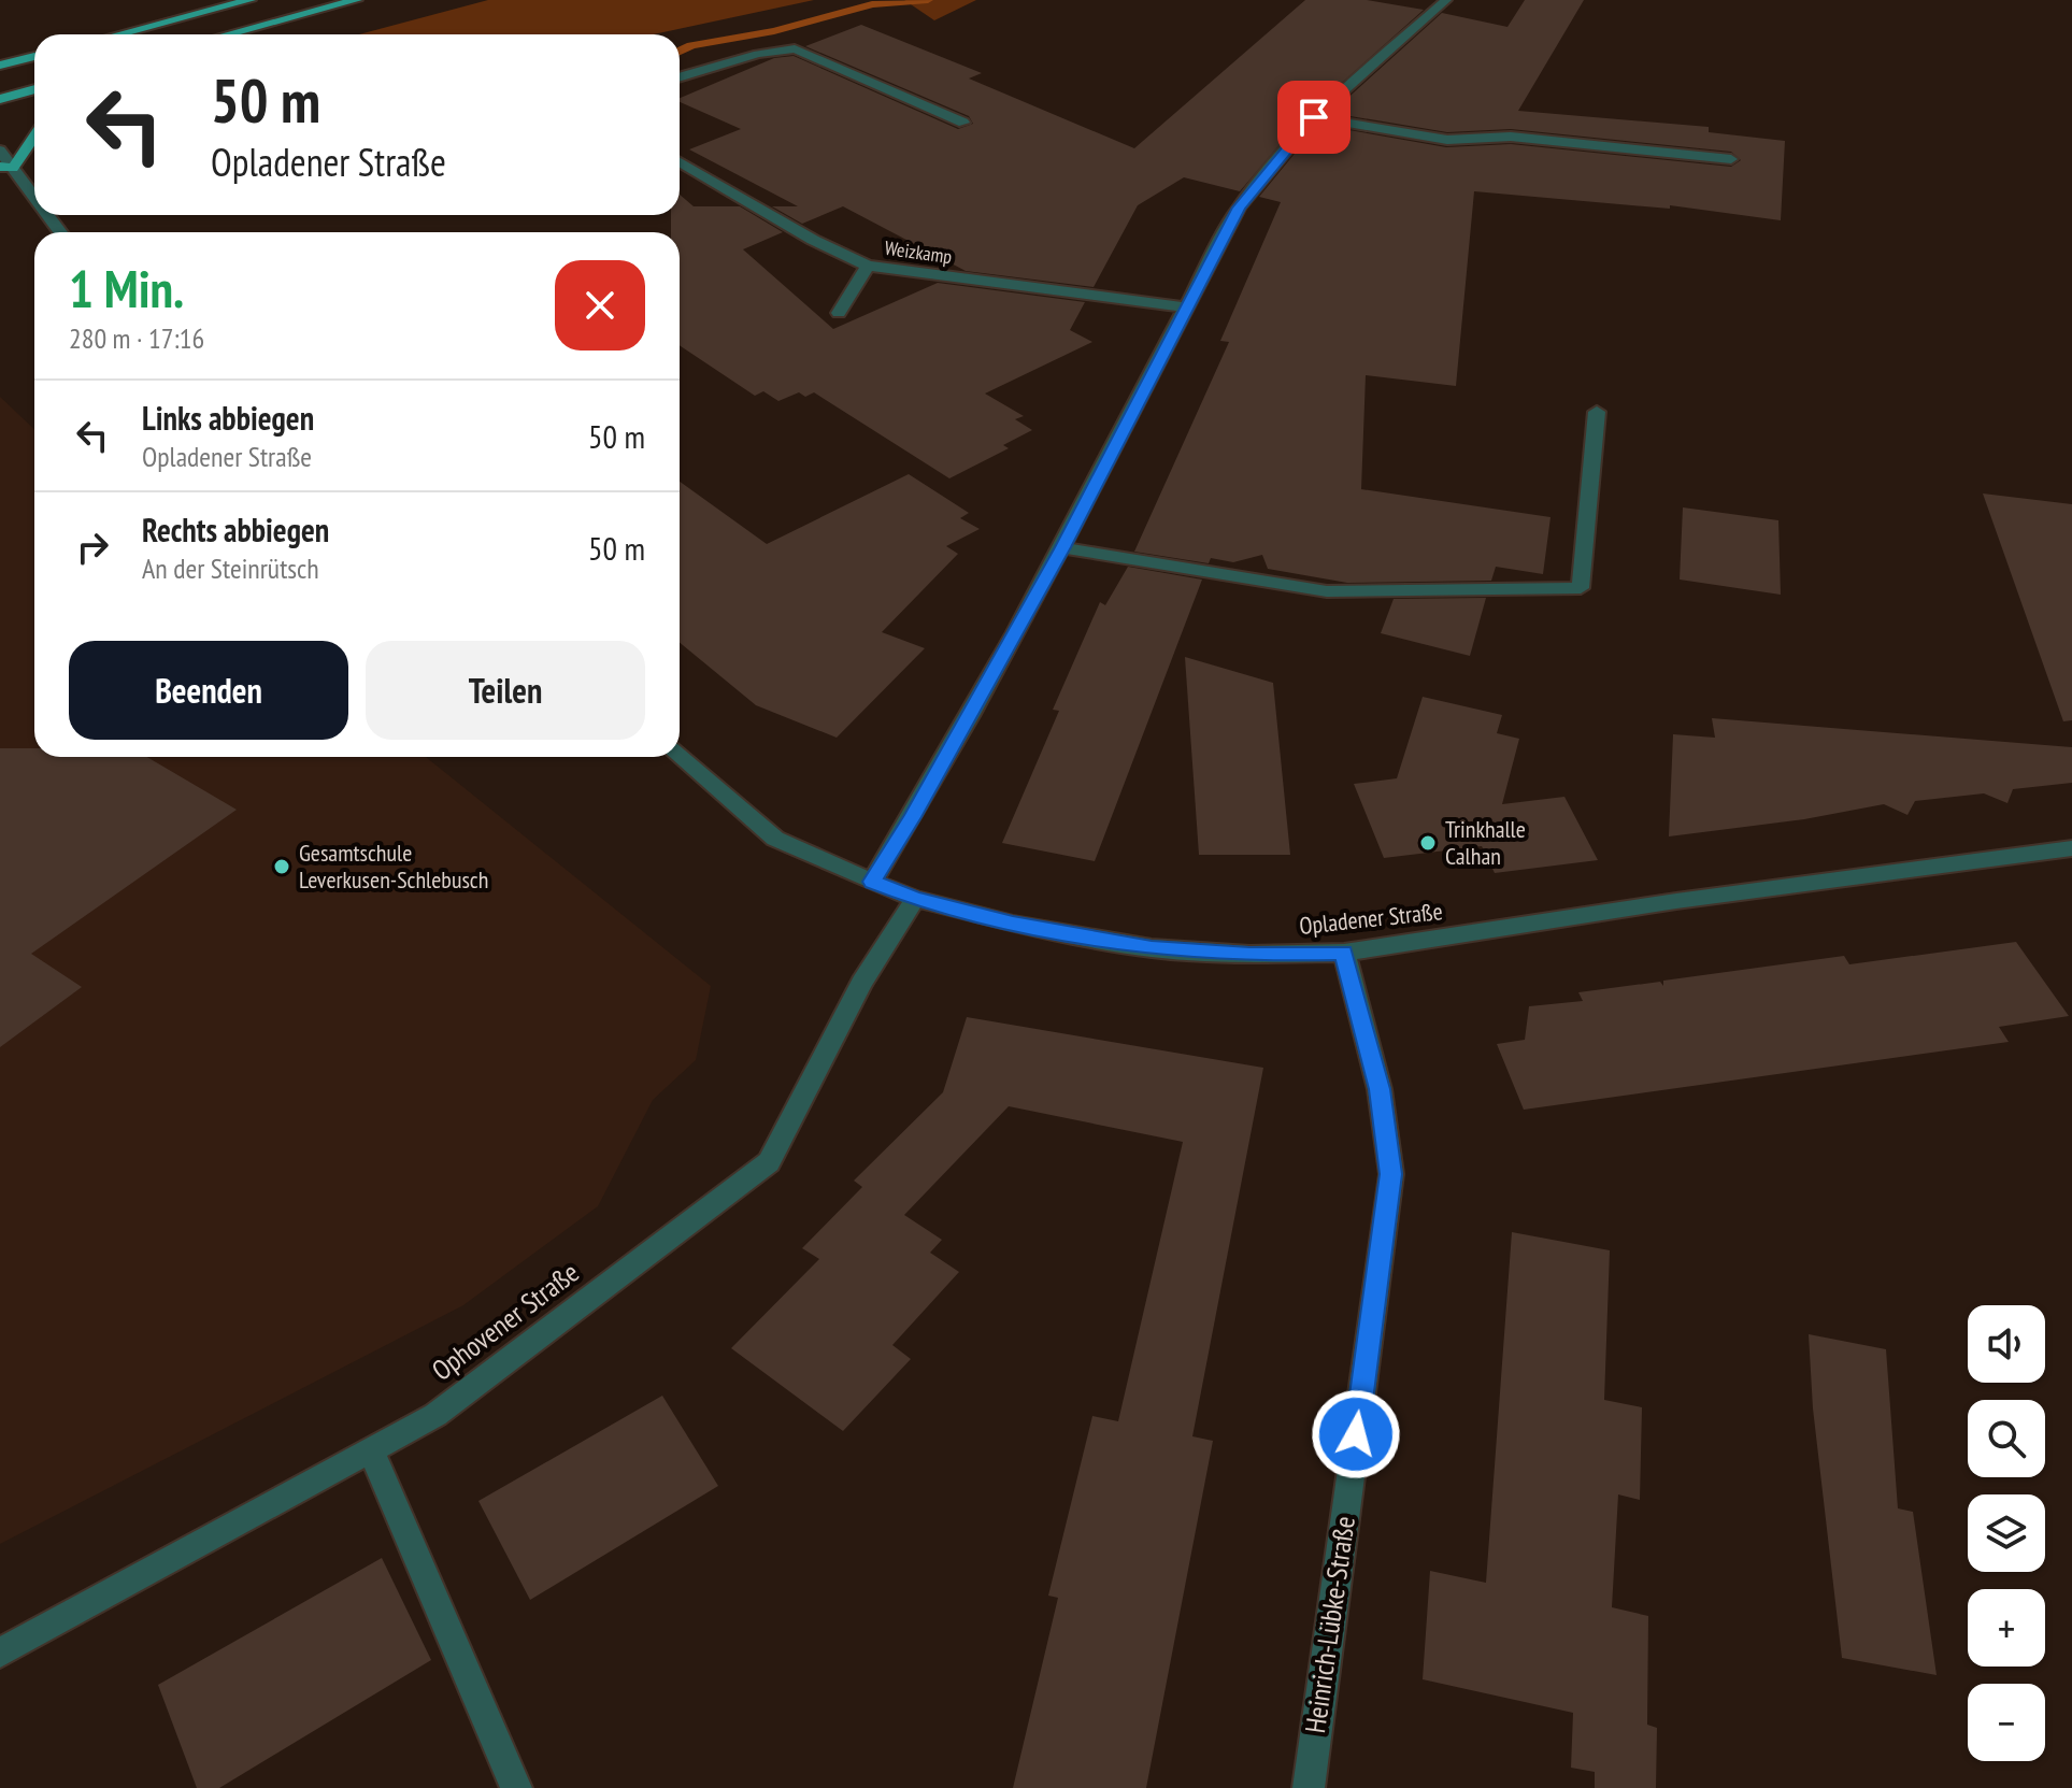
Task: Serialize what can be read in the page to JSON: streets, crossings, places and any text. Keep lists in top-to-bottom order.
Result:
{
  "streets": {
    "street": [
      "Weizkamp",
      "Opladener Straße",
      "Ophovener Straße",
      "Heinrich-Lübke-Straße"
    ]
  },
  "crossings": [
    ["Opladener Straße", "Ophovener Straße"],
    ["Opladener Straße", "Heinrich-Lübke-Straße"]
  ],
  "places": ["Trinkhalle Calhan", "Gesamtschule Leverkusen-Schlebusch"],
  "page": {
    "turn": ["50 m", "Opladener Straße"],
    "heading": ["1 Min.", "280 m · 17:16"],
    "list": [
      {
        "name": "Links abbiegen",
        "note": "Opladener Straße",
        "value": "50 m"
      },
      {
        "name": "Rechts abbiegen",
        "note": "An der Steinrütsch",
        "value": "50 m"
      }
    ],
    "buttons": ["Beenden", "Teilen"],
    "map_buttons": ["+", "−"]
  }
}
